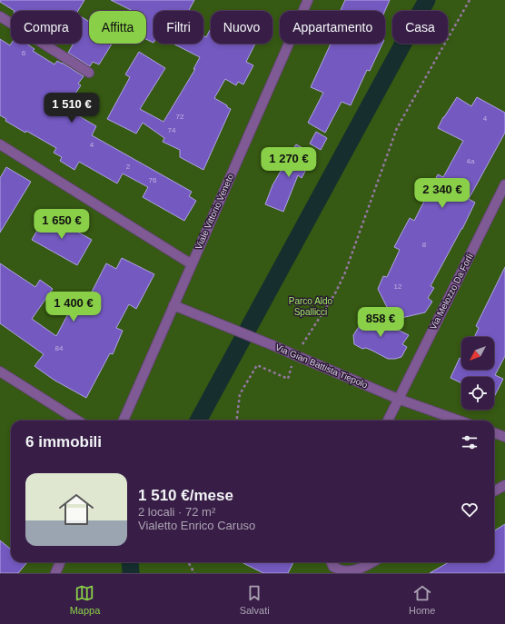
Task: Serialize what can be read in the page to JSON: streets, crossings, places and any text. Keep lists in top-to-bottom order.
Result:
{
  "streets": {
    "street": ["Viale Vittorio Veneto", "Via Melozzo Da Forlì", "Via Gian Battista Tiepolo"]
  },
  "crossings": [
    ["Viale Vittorio Veneto", "Via Gian Battista Tiepolo"],
    ["Via Melozzo Da Forlì", "Via Gian Battista Tiepolo"]
  ],
  "parks": ["Parco Aldo Spallicci"],
  "house_numbers": [
    "6",
    "72",
    "4",
    "74",
    "4",
    "4a",
    "2",
    "76",
    "8",
    "12",
    "84"
  ],
  "north": "bottom left",
  "page": {
    "chip": [
      "Compra",
      "Affitta",
      "Filtri",
      "Nuovo",
      "Appartamento",
      "Casa"
    ],
    "price": [
      "1 510 €",
      "1 270 €",
      "2 340 €",
      "1 650 €",
      "1 400 €",
      "858 €"
    ],
    "heading": "6 immobili",
    "list": [
      {
        "name": "1 510 €/mese",
        "note": "2 locali · 72 m² · Vialetto Enrico Caruso"
      }
    ],
    "tabs": ["Mappa", "Salvati", "Home"]
  }
}
